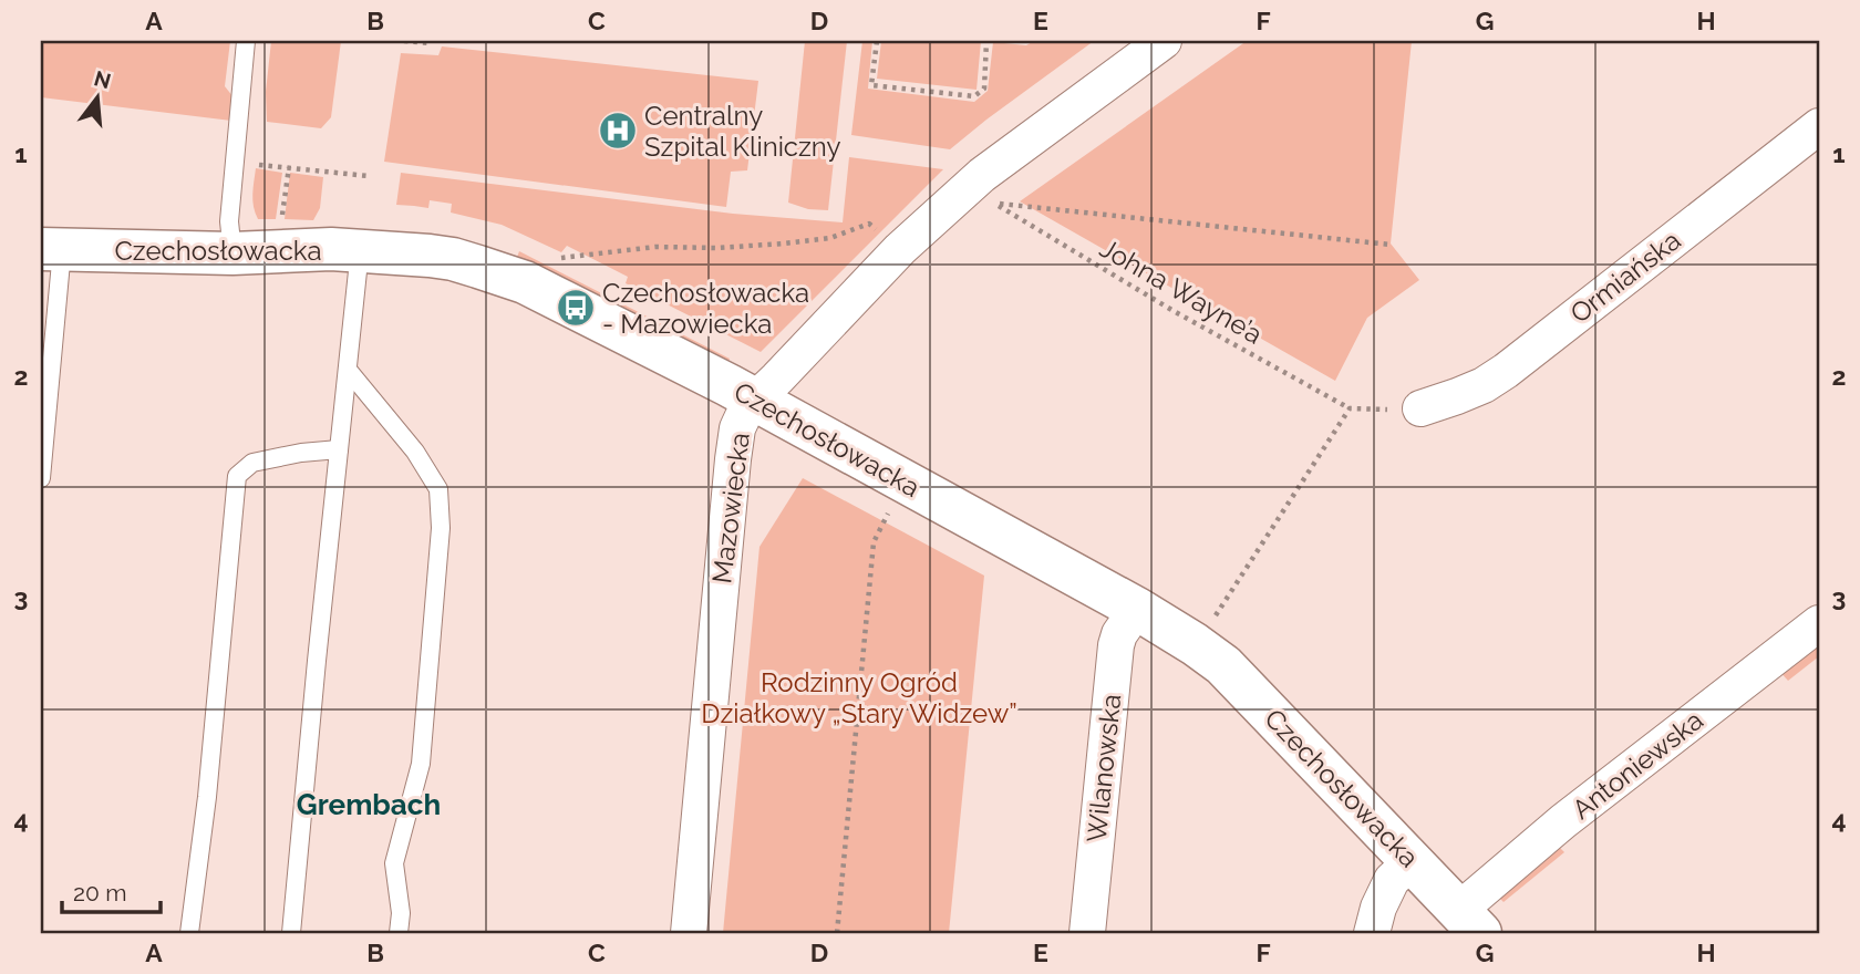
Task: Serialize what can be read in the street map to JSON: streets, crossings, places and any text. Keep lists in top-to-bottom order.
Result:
{
  "streets": {
    "street": [
      "Czechosłowacka",
      "Ormiańska",
      "Mazowiecka",
      "Antoniewska",
      "Wilanowska"
    ],
    "path": ["Johna Wayne’a"]
  },
  "crossings": [
    ["Czechosłowacka", "Mazowiecka"],
    ["Czechosłowacka", "Antoniewska"],
    ["Czechosłowacka", "Wilanowska"]
  ],
  "districts": ["Grembach"],
  "parks": ["Rodzinny Ogród Działkowy „Stary Widzew”"],
  "places": {
    "hospital": ["Centralny Szpital Kliniczny"],
    "bus stop": ["Czechosłowacka - Mazowiecka"]
  },
  "scale_bar": "20 m",
  "north": "top",
  "grid": {
    "columns": [
      "A",
      "B",
      "C",
      "D",
      "E",
      "F",
      "G",
      "H"
    ],
    "rows": [
      "1",
      "2",
      "3",
      "4"
    ]
  }
}
